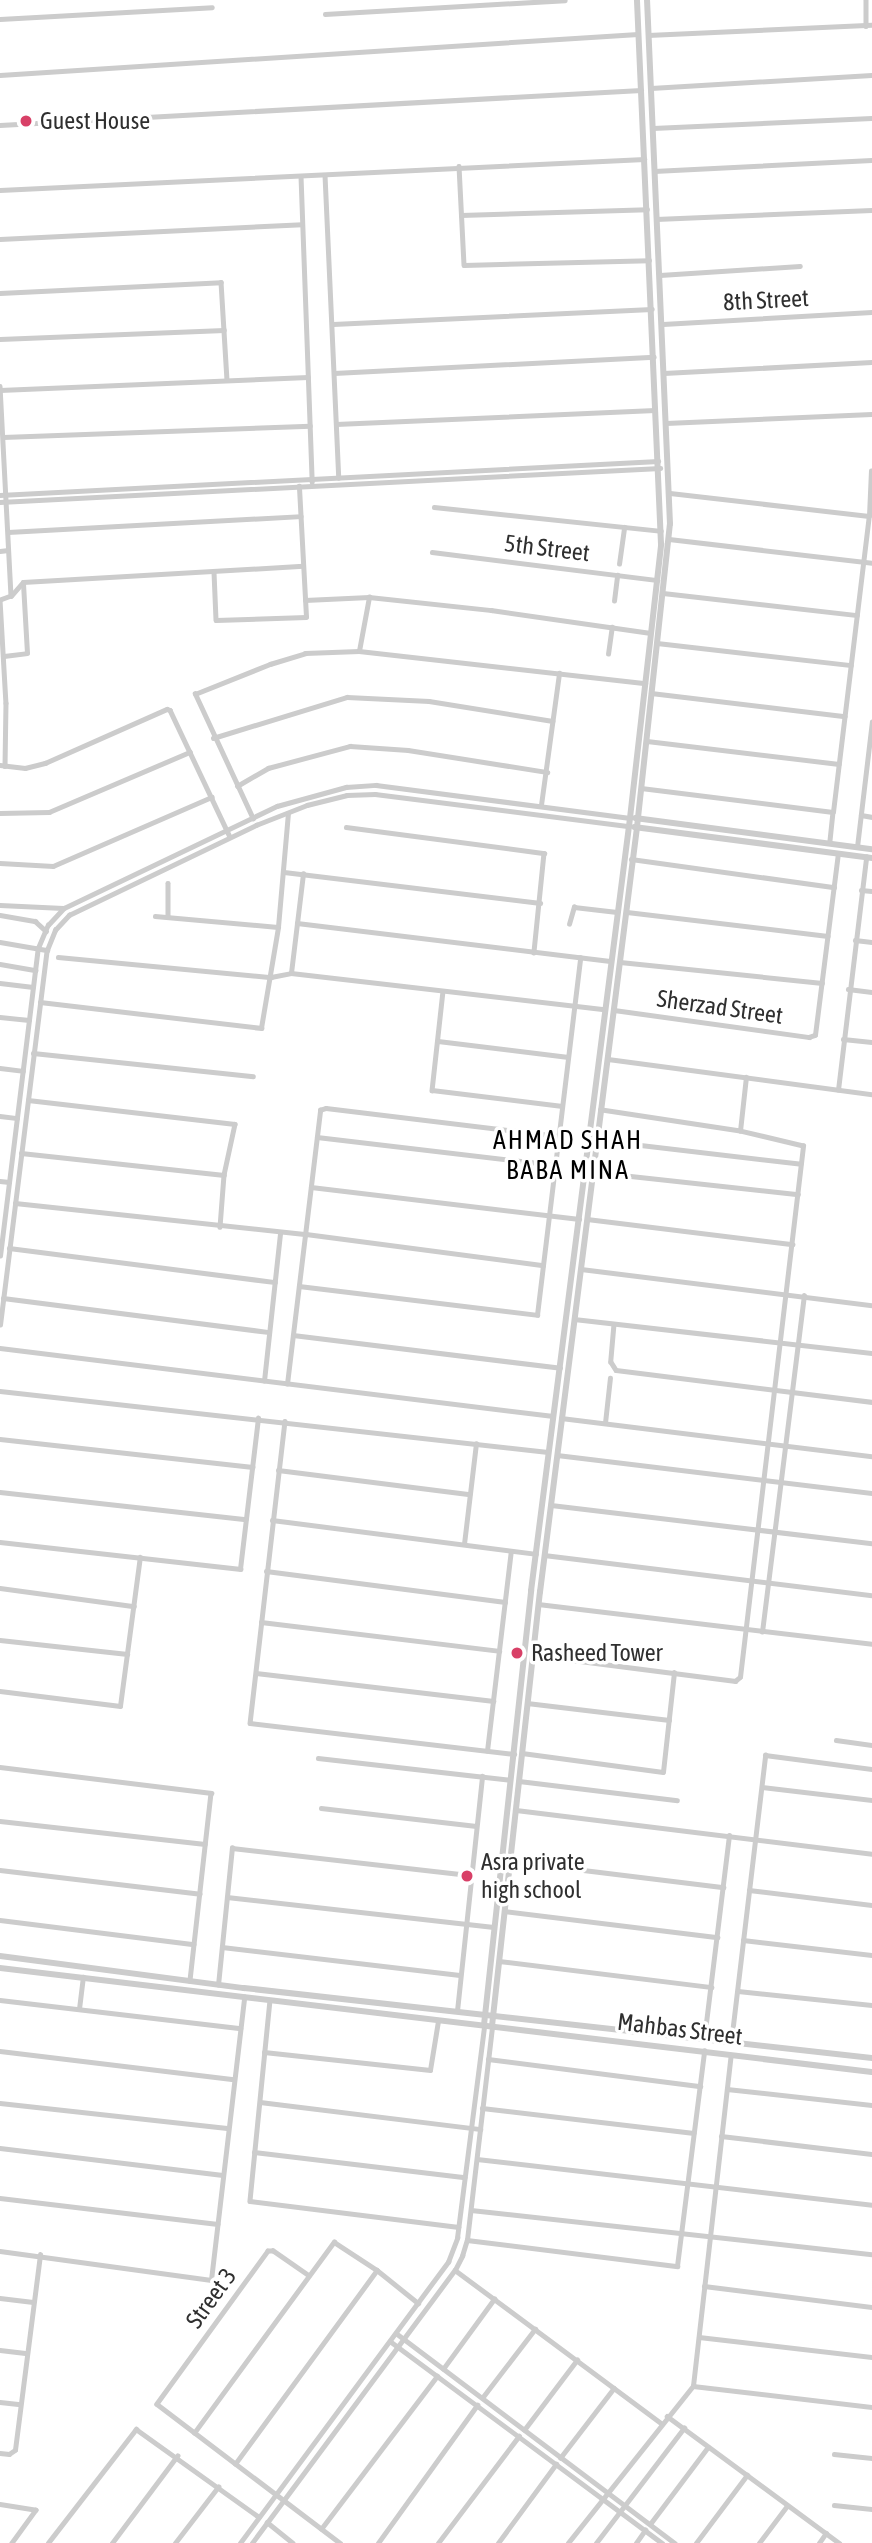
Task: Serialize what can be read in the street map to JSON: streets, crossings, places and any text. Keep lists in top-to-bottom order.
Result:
{
  "streets": {
    "street": [
      "8th Street",
      "5th Street",
      "Sherzad Street",
      "Mahbas Street"
    ]
  },
  "districts": ["AHMAD SHAH BABA MINA"],
  "places": ["Guest House", "Rasheed Tower", "Asra private high school"]
}
